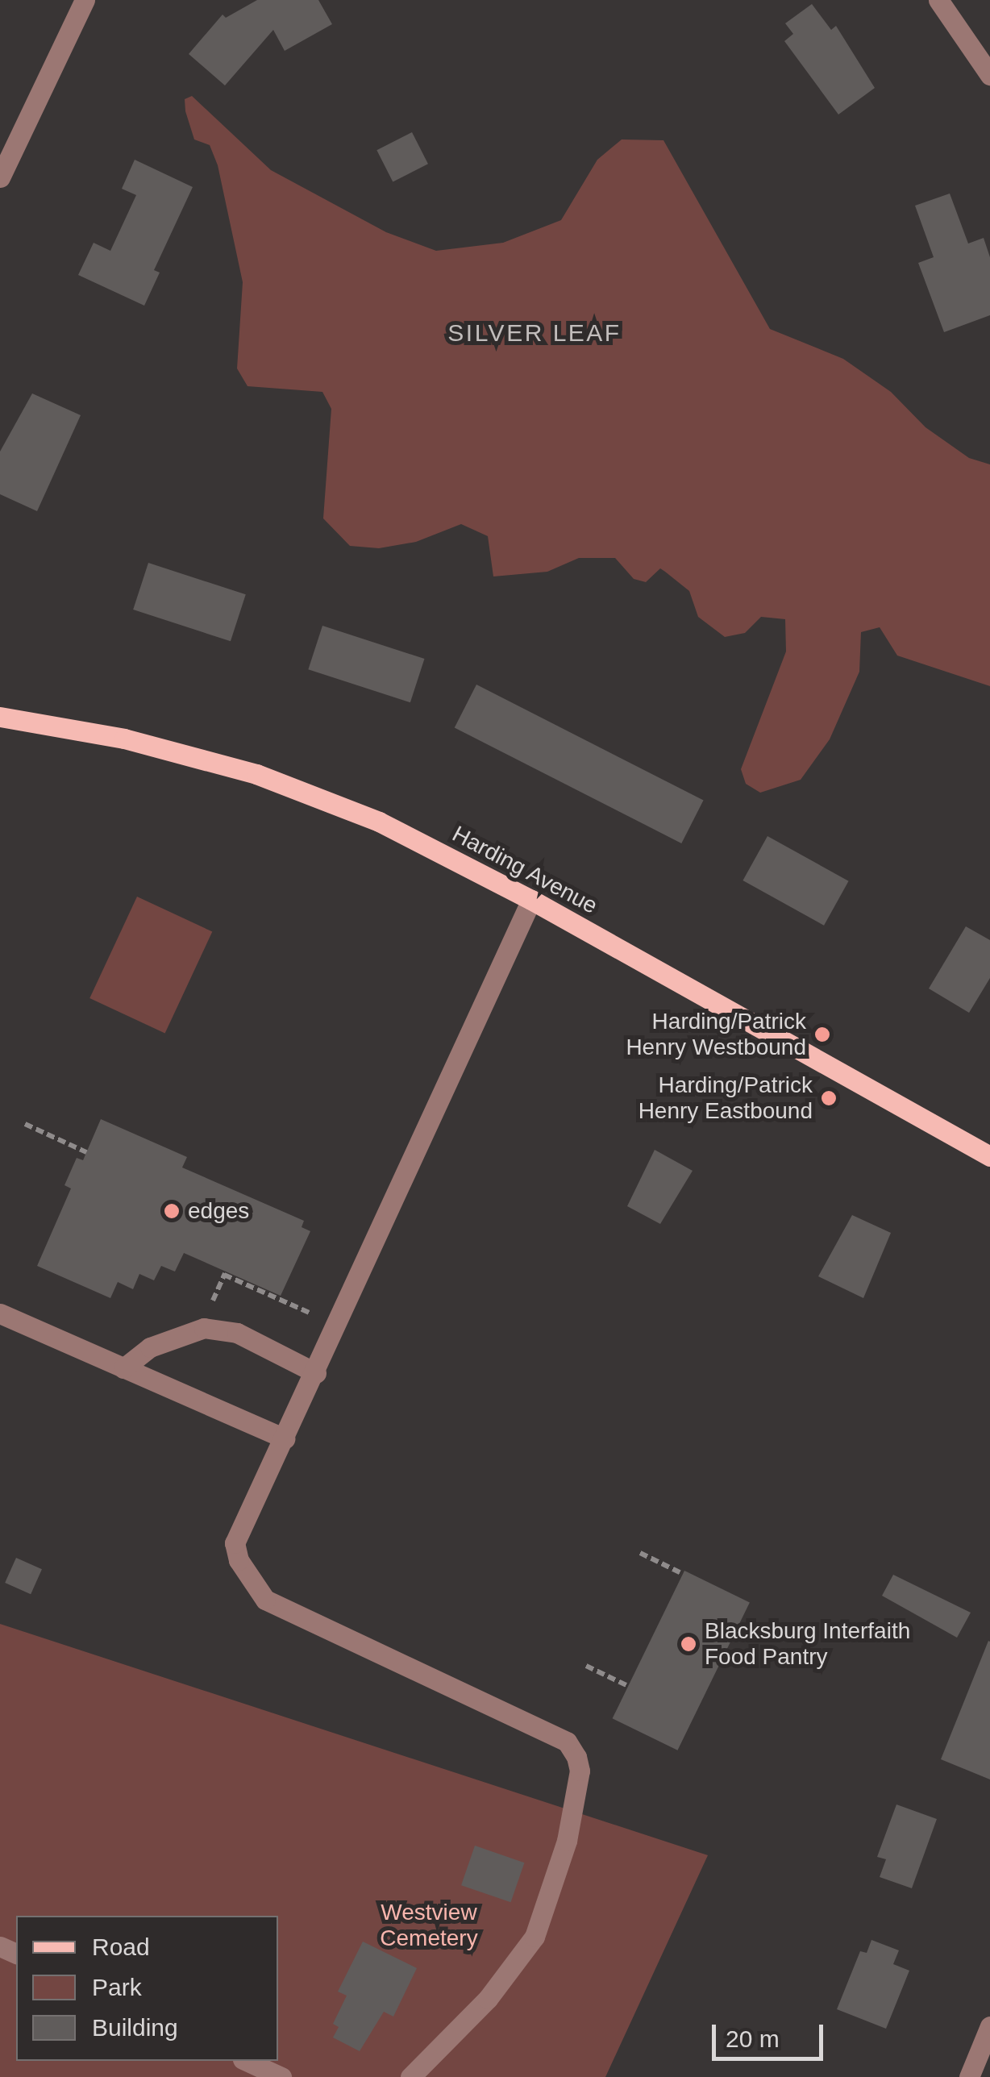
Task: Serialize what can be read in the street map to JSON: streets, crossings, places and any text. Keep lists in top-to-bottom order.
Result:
{
  "streets": {
    "main road": ["Harding Avenue"]
  },
  "districts": ["SILVER LEAF"],
  "parks": ["Westview Cemetery"],
  "places": [
    "Harding/Patrick Henry Westbound",
    "Harding/Patrick Henry Eastbound",
    "edges",
    "Blacksburg Interfaith Food Pantry"
  ],
  "legend": ["Road", "Park", "Building"],
  "scale_bar": "20 m"
}
